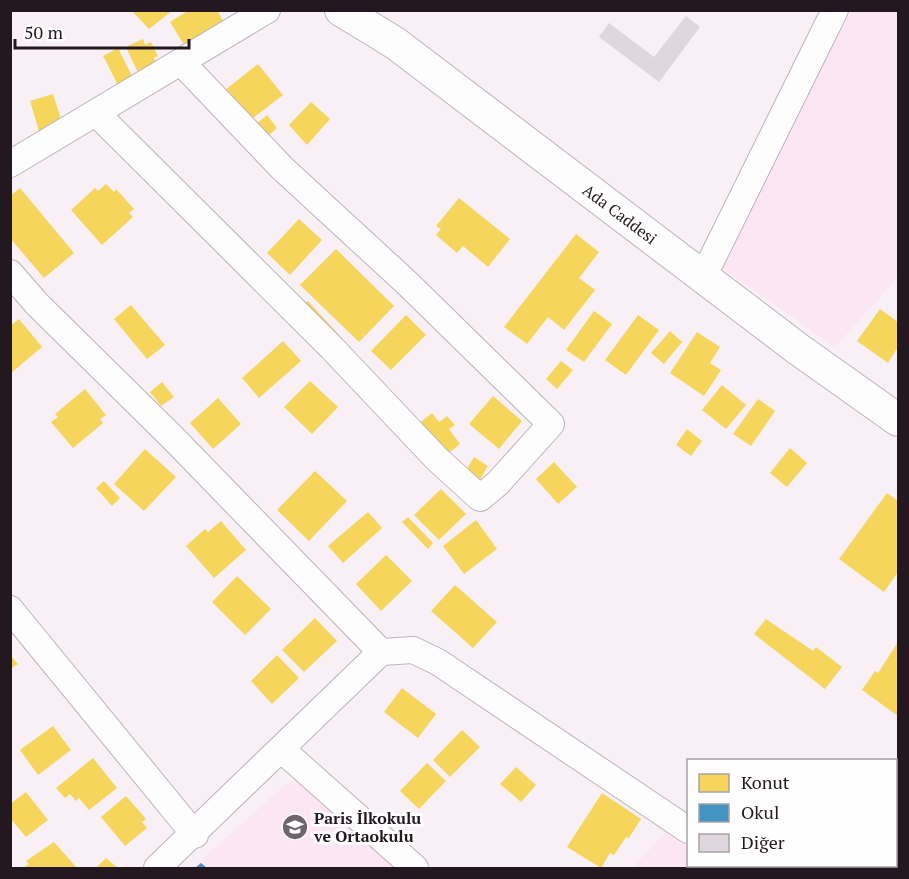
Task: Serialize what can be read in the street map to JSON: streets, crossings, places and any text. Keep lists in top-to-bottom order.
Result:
{
  "streets": {
    "main road": ["Ada Caddesi"]
  },
  "places": {
    "school or university": ["Paris İlkokulu ve Ortaokulu"]
  },
  "legend": ["Konut", "Okul", "Diğer"],
  "scale_bar": "50 m"
}
